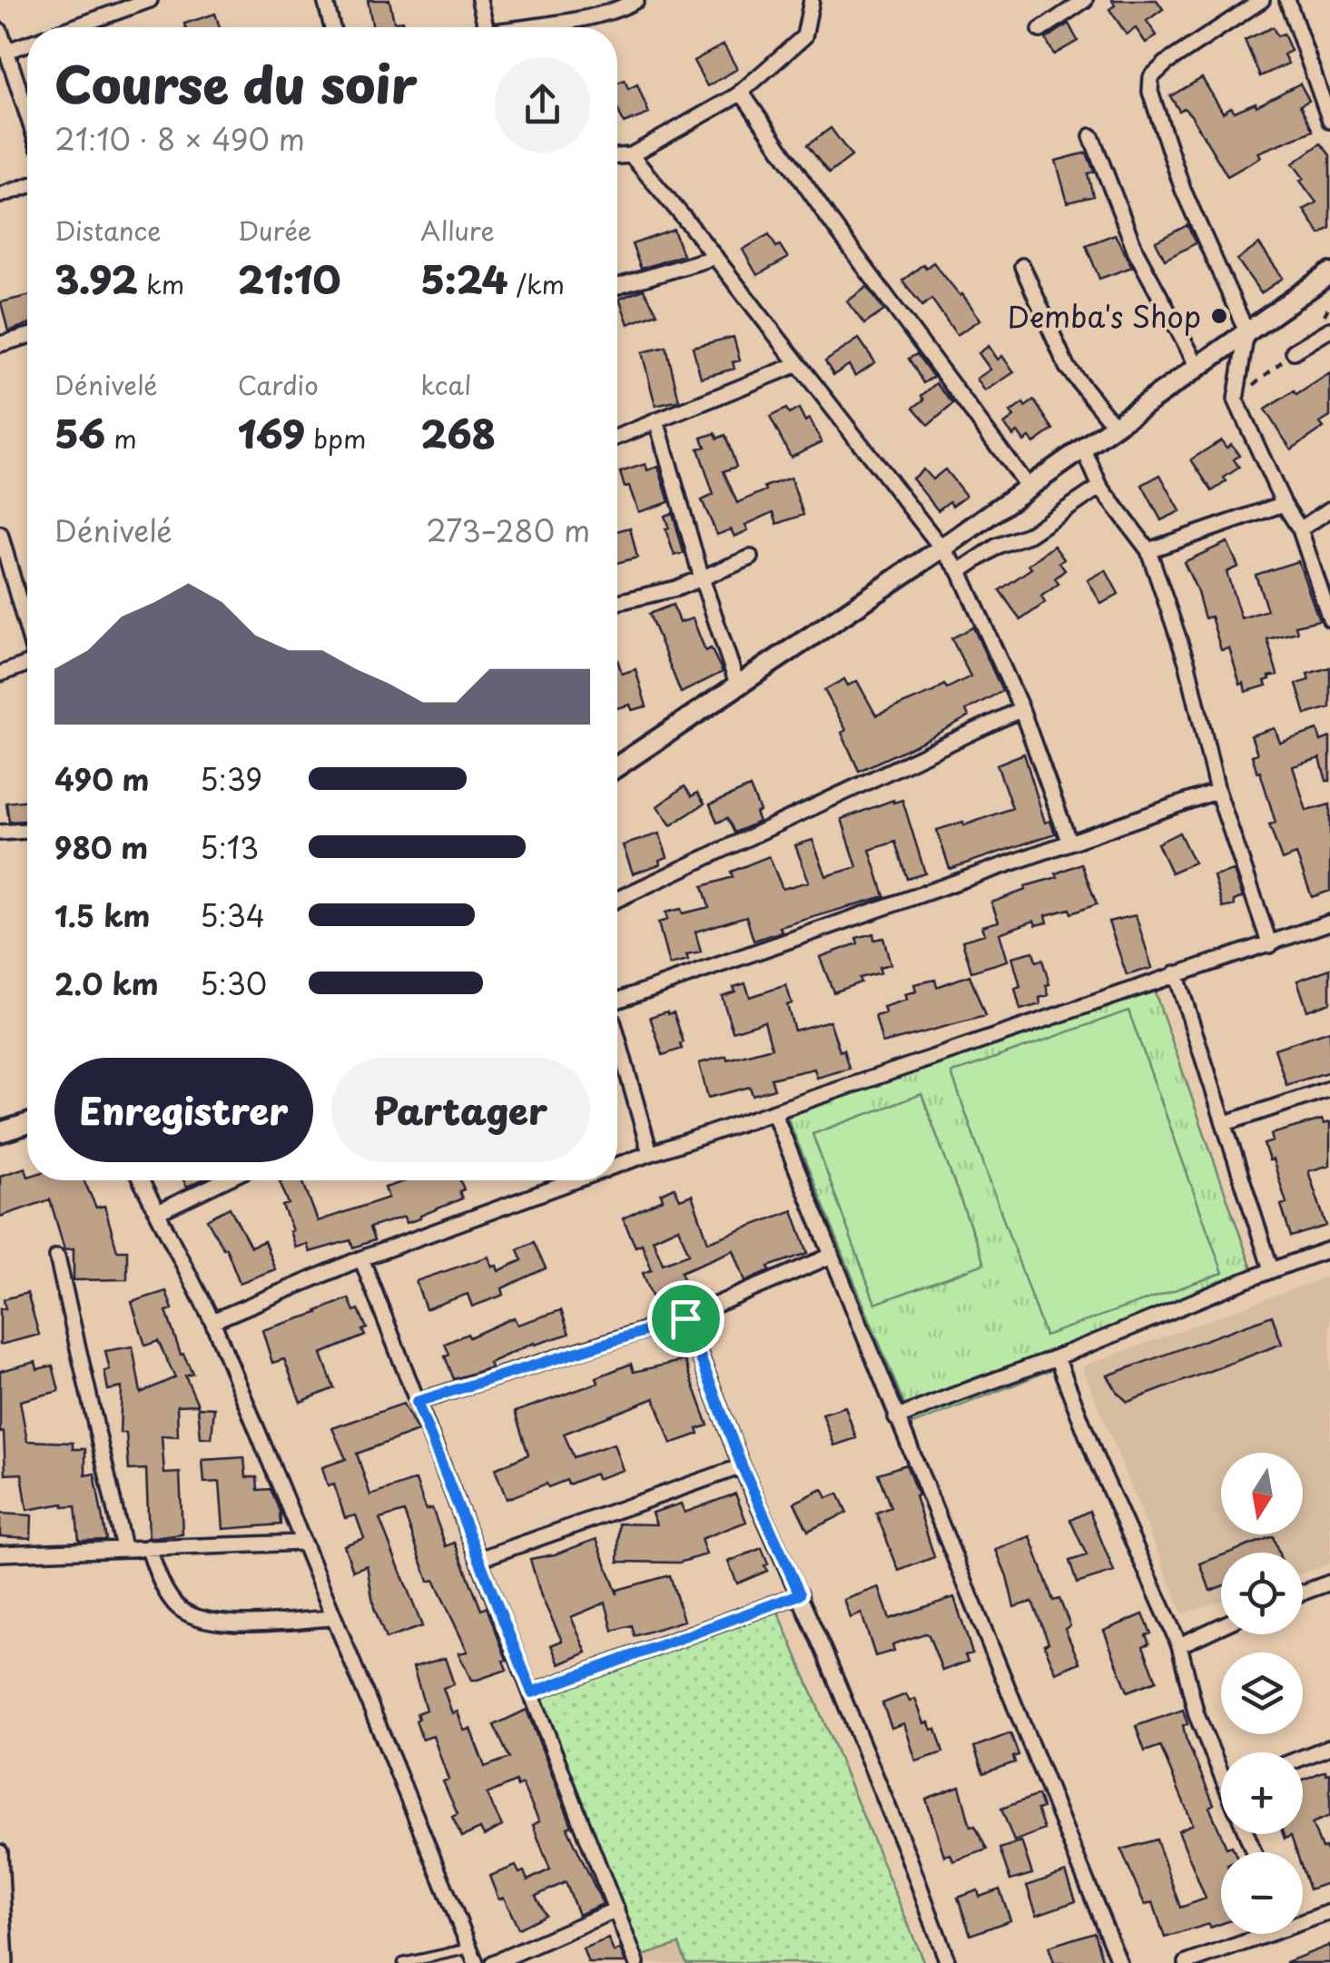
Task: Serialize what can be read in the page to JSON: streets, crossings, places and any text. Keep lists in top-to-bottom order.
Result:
{
  "places": ["Demba's Shop"],
  "north": "bottom",
  "page": {
    "heading": ["Course du soir", "21:10 · 8 × 490 m"],
    "stats": [
      ["Distance", "3.92 km"],
      ["Durée", "21:10"],
      ["Allure", "5:24 /km"],
      ["Dénivelé", "56 m"],
      ["Cardio", "169 bpm"],
      ["kcal", "268"]
    ],
    "chart": ["Dénivelé", "273–280 m"],
    "list": [
      {
        "name": "490 m",
        "note": "5:39"
      },
      {
        "name": "980 m",
        "note": "5:13"
      },
      {
        "name": "1.5 km",
        "note": "5:34"
      },
      {
        "name": "2.0 km",
        "note": "5:30"
      }
    ],
    "buttons": ["Enregistrer", "Partager"],
    "map_buttons": ["+", "−"]
  }
}
